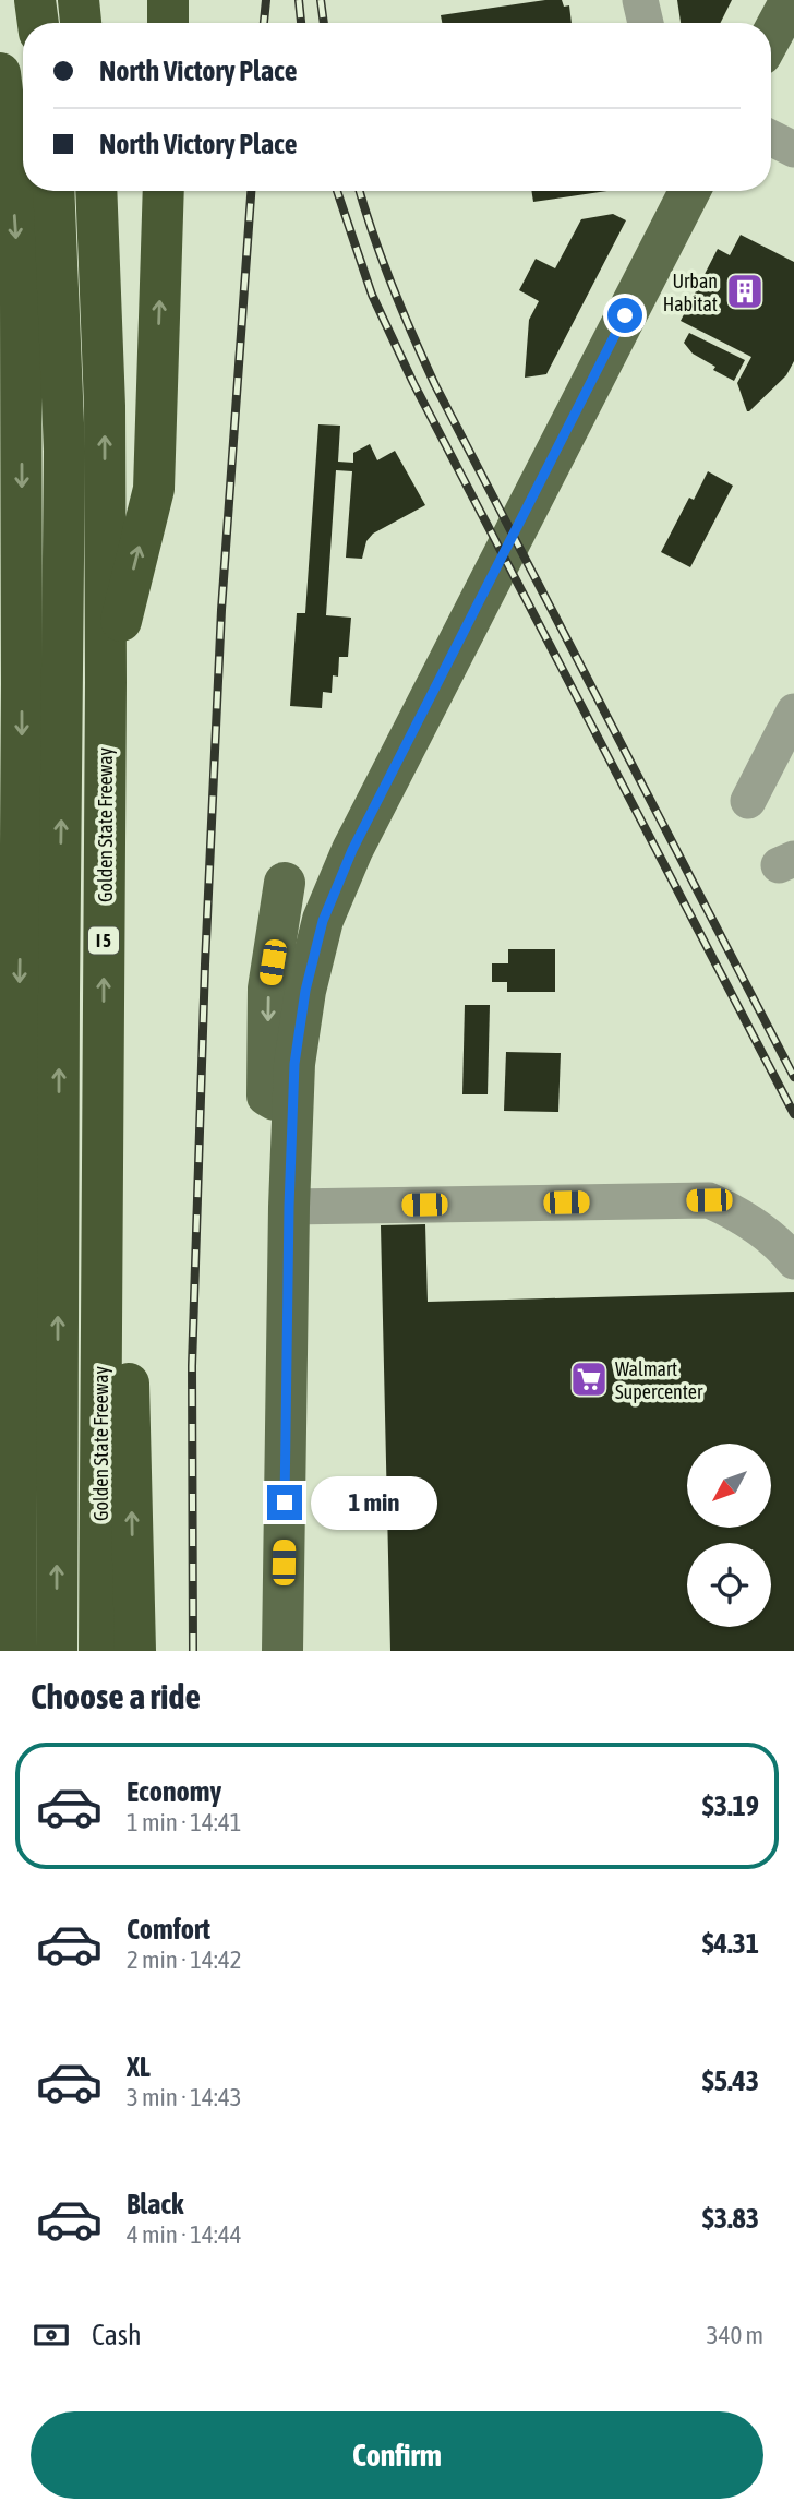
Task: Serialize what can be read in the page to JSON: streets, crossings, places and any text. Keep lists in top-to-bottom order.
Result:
{
  "streets": {
    "highway": ["Golden State Freeway", "I 5"]
  },
  "places": {
    "building": ["Urban Habitat"],
    "supermarket": ["Walmart Supercenter"]
  },
  "north": "bottom left",
  "page": {
    "banner": ["North Victory Place", "North Victory Place"],
    "bubble": "1 min",
    "heading": "Choose a ride",
    "list": [
      {
        "name": "Economy",
        "note": "1 min · 14:41",
        "value": "$3.19"
      },
      {
        "name": "Comfort",
        "note": "2 min · 14:42",
        "value": "$4.31"
      },
      {
        "name": "XL",
        "note": "3 min · 14:43",
        "value": "$5.43"
      },
      {
        "name": "Black",
        "note": "4 min · 14:44",
        "value": "$3.83"
      }
    ],
    "pay": ["Cash", "340 m"],
    "buttons": "Confirm"
  }
}
